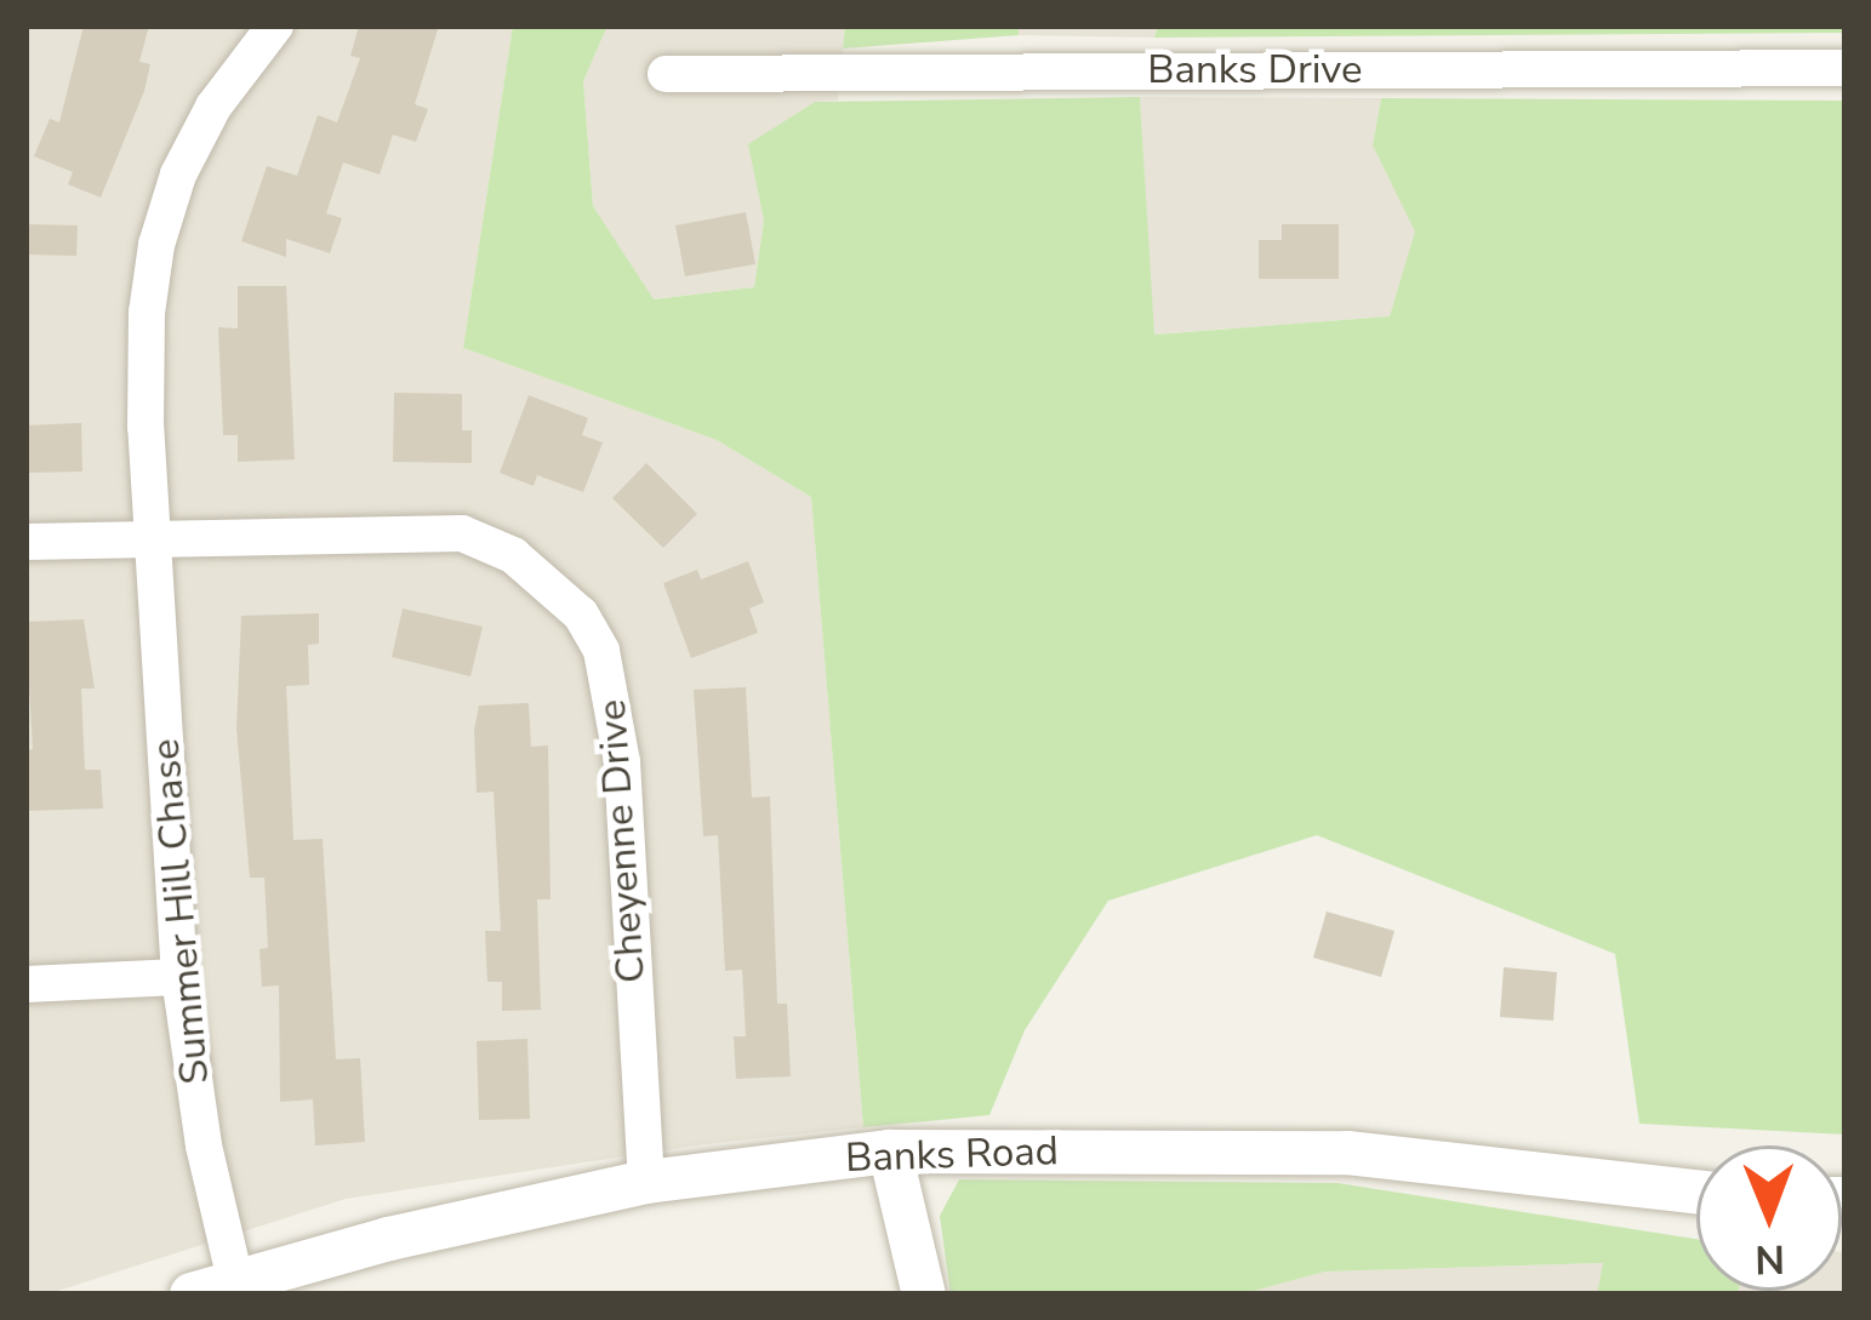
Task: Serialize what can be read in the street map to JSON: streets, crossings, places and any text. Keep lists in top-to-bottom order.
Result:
{
  "streets": {
    "street": [
      "Banks Drive",
      "Cheyenne Drive",
      "Summer Hill Chase",
      "Banks Road"
    ]
  },
  "crossings": [
    ["Cheyenne Drive", "Summer Hill Chase"],
    ["Cheyenne Drive", "Banks Road"],
    ["Summer Hill Chase", "Banks Road"]
  ],
  "north": "bottom"
}
